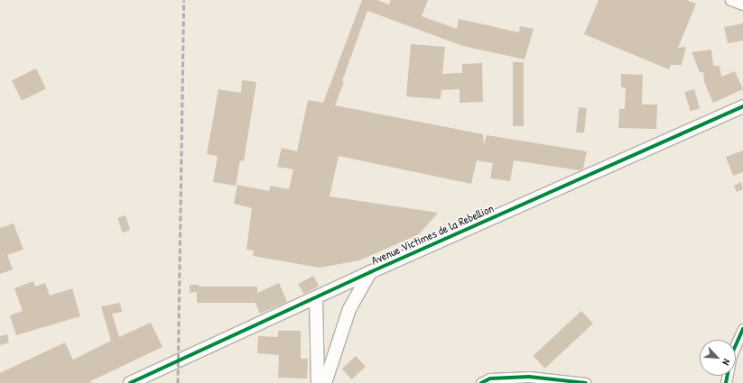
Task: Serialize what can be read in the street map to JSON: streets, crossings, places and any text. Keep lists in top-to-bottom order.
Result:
{
  "streets": {
    "street": ["Avenue Victimes de la Rebellion"]
  },
  "north": "bottom right"
}
